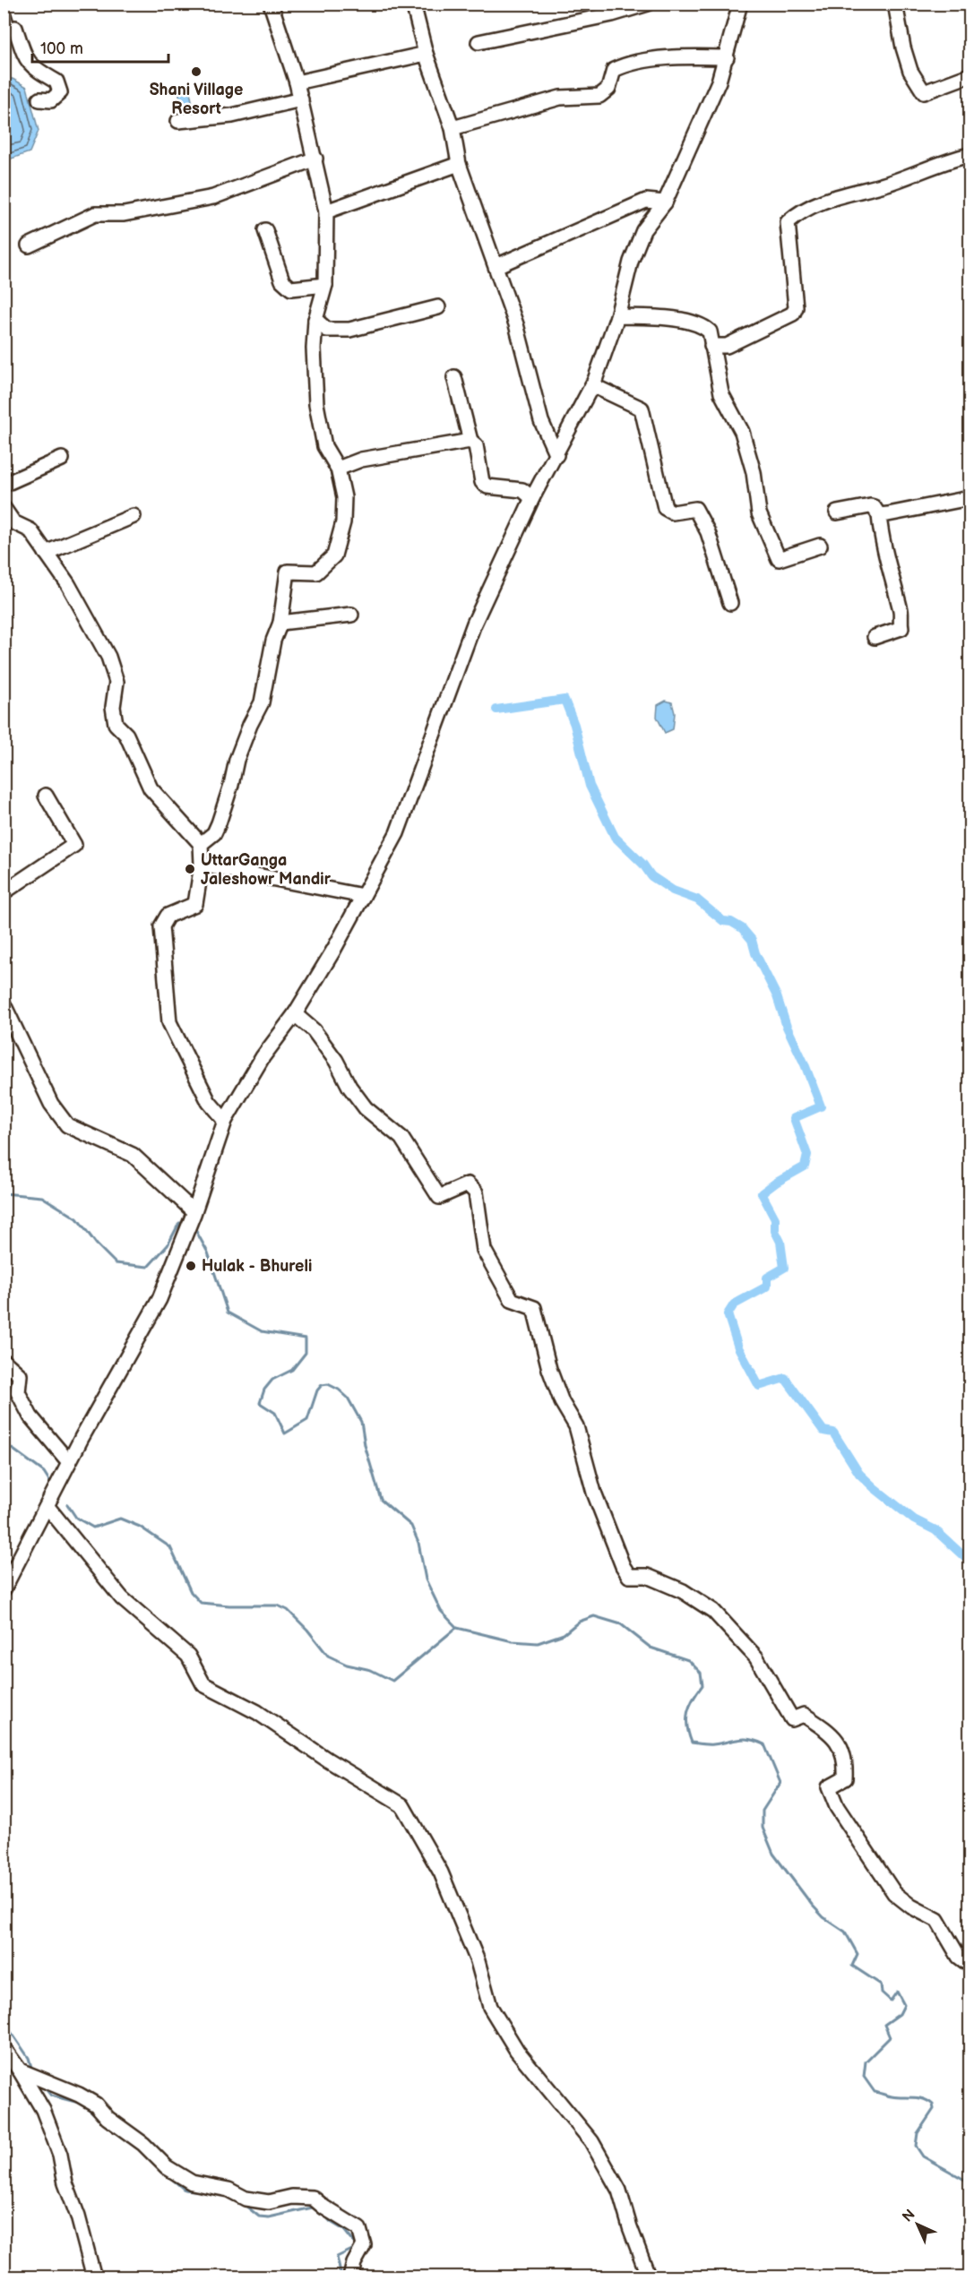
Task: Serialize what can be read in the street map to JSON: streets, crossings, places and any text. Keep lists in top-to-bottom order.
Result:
{
  "places": ["Shani Village Resort", "UttarGanga Jaleshowr Mandir", "Hulak - Bhureli"],
  "scale_bar": "100 m",
  "north": "top left"
}
